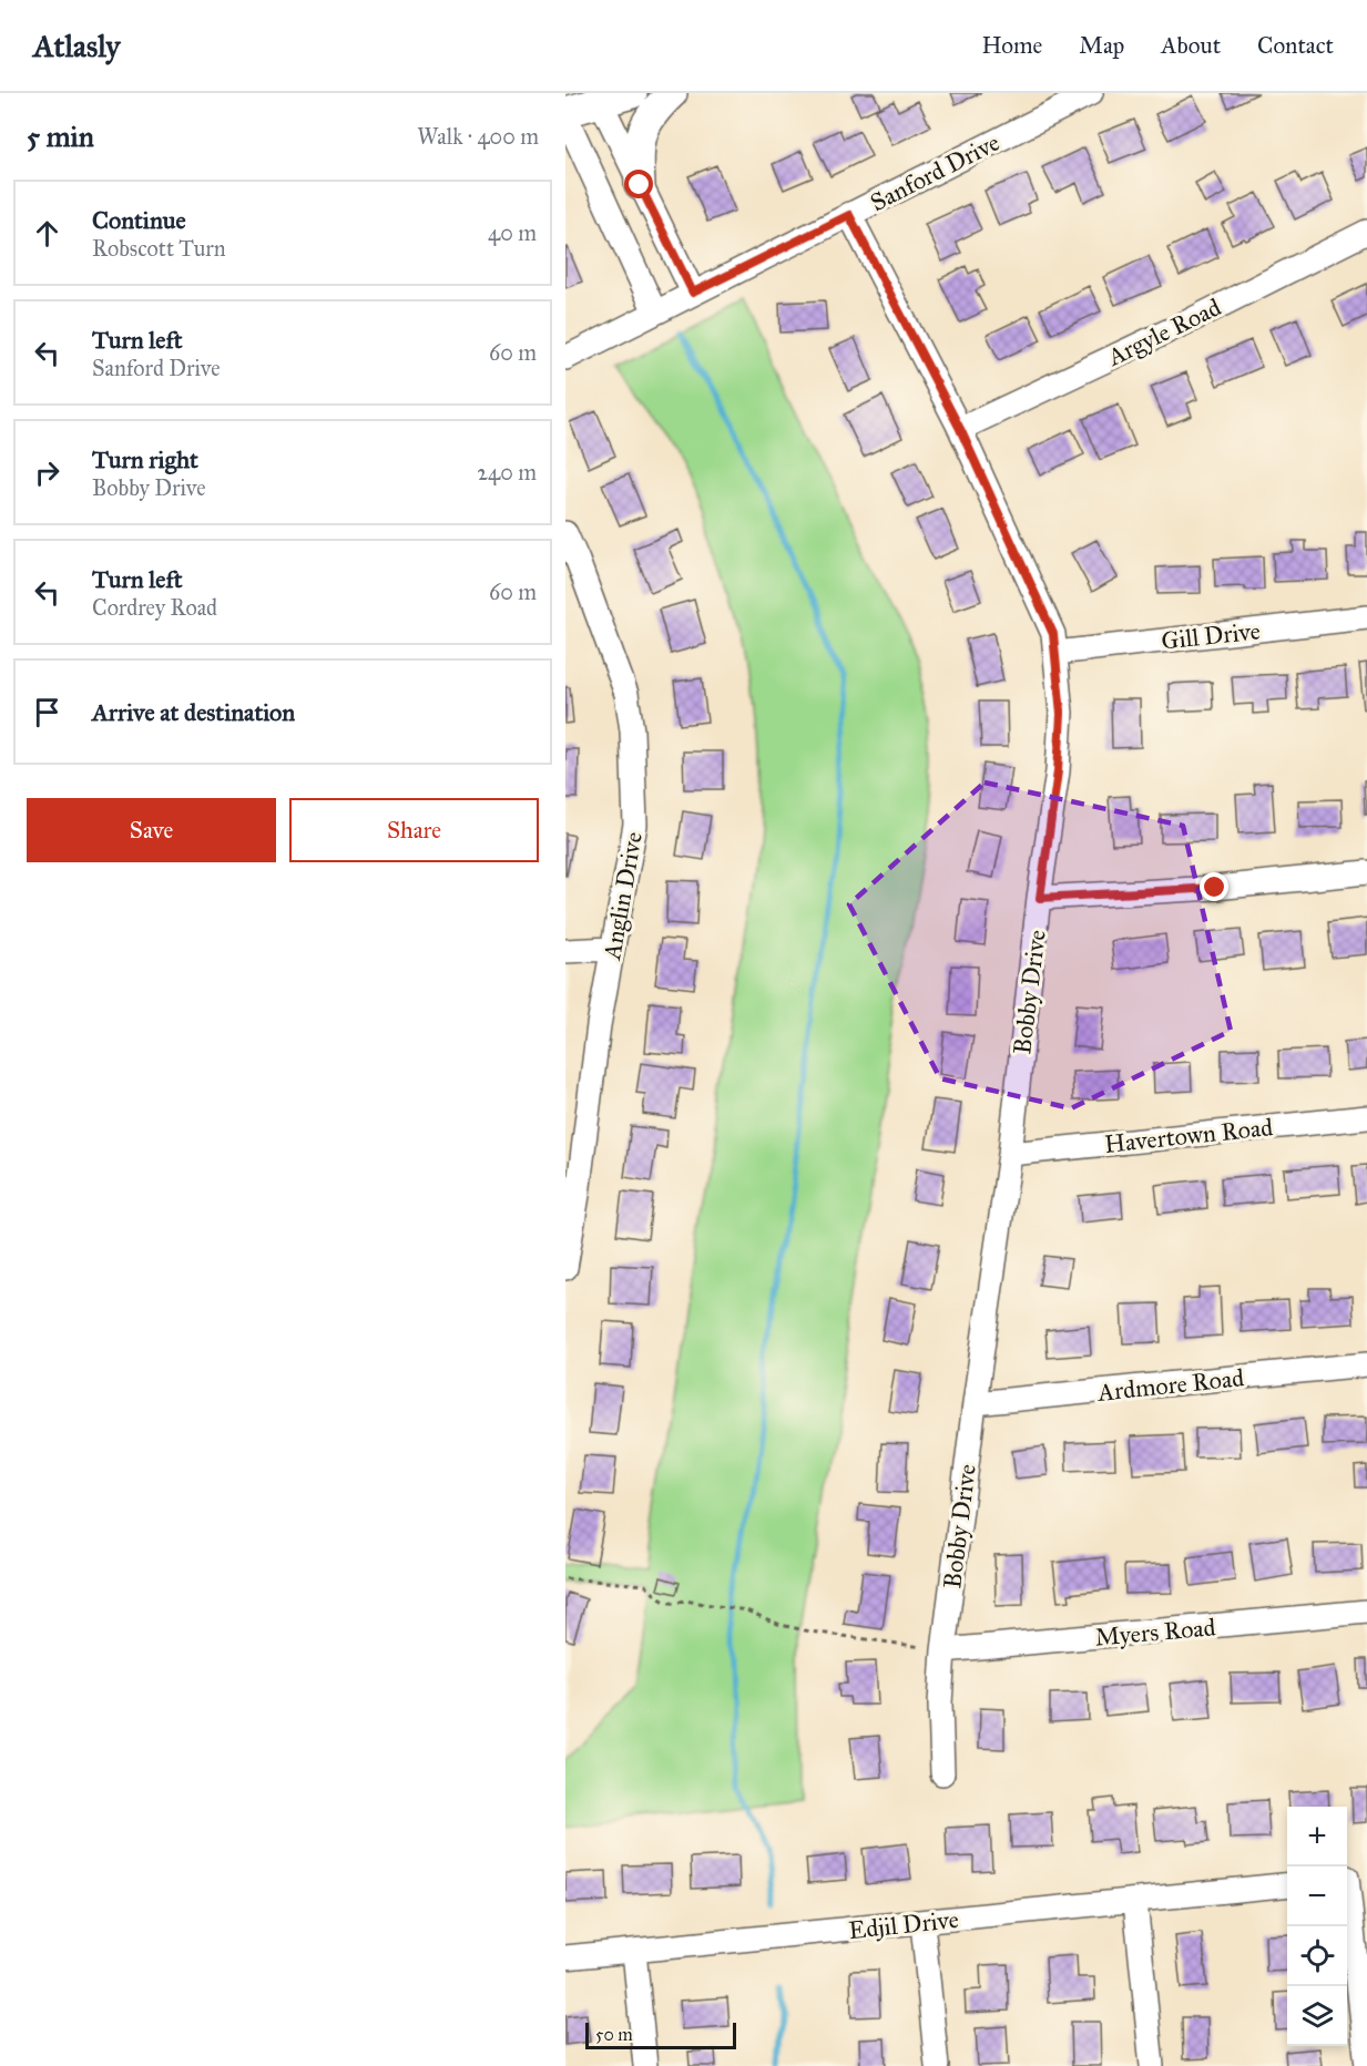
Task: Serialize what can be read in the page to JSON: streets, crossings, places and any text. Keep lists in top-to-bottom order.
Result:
{
  "streets": {
    "street": [
      "Sanford Drive",
      "Argyle Road",
      "Gill Drive",
      "Anglin Drive",
      "Bobby Drive",
      "Havertown Road",
      "Ardmore Road",
      "Myers Road",
      "Edjil Drive"
    ]
  },
  "crossings": [
    ["Sanford Drive", "Bobby Drive"],
    ["Argyle Road", "Bobby Drive"],
    ["Gill Drive", "Bobby Drive"],
    ["Bobby Drive", "Havertown Road"],
    ["Bobby Drive", "Ardmore Road"],
    ["Bobby Drive", "Myers Road"]
  ],
  "scale_bar": "50 m",
  "page": {
    "header": "Atlasly",
    "nav": [
      "Home",
      "Map",
      "About",
      "Contact"
    ],
    "heading": ["5 min", "Walk · 400 m"],
    "list": [
      ["Continue", "Robscott Turn", "40 m"],
      ["Turn left", "Sanford Drive", "60 m"],
      ["Turn right", "Bobby Drive", "240 m"],
      ["Turn left", "Cordrey Road", "60 m"],
      "Arrive at destination"
    ],
    "buttons": ["Save", "Share"],
    "map_buttons": ["+", "−"],
    "scale": "50 m"
  }
}
